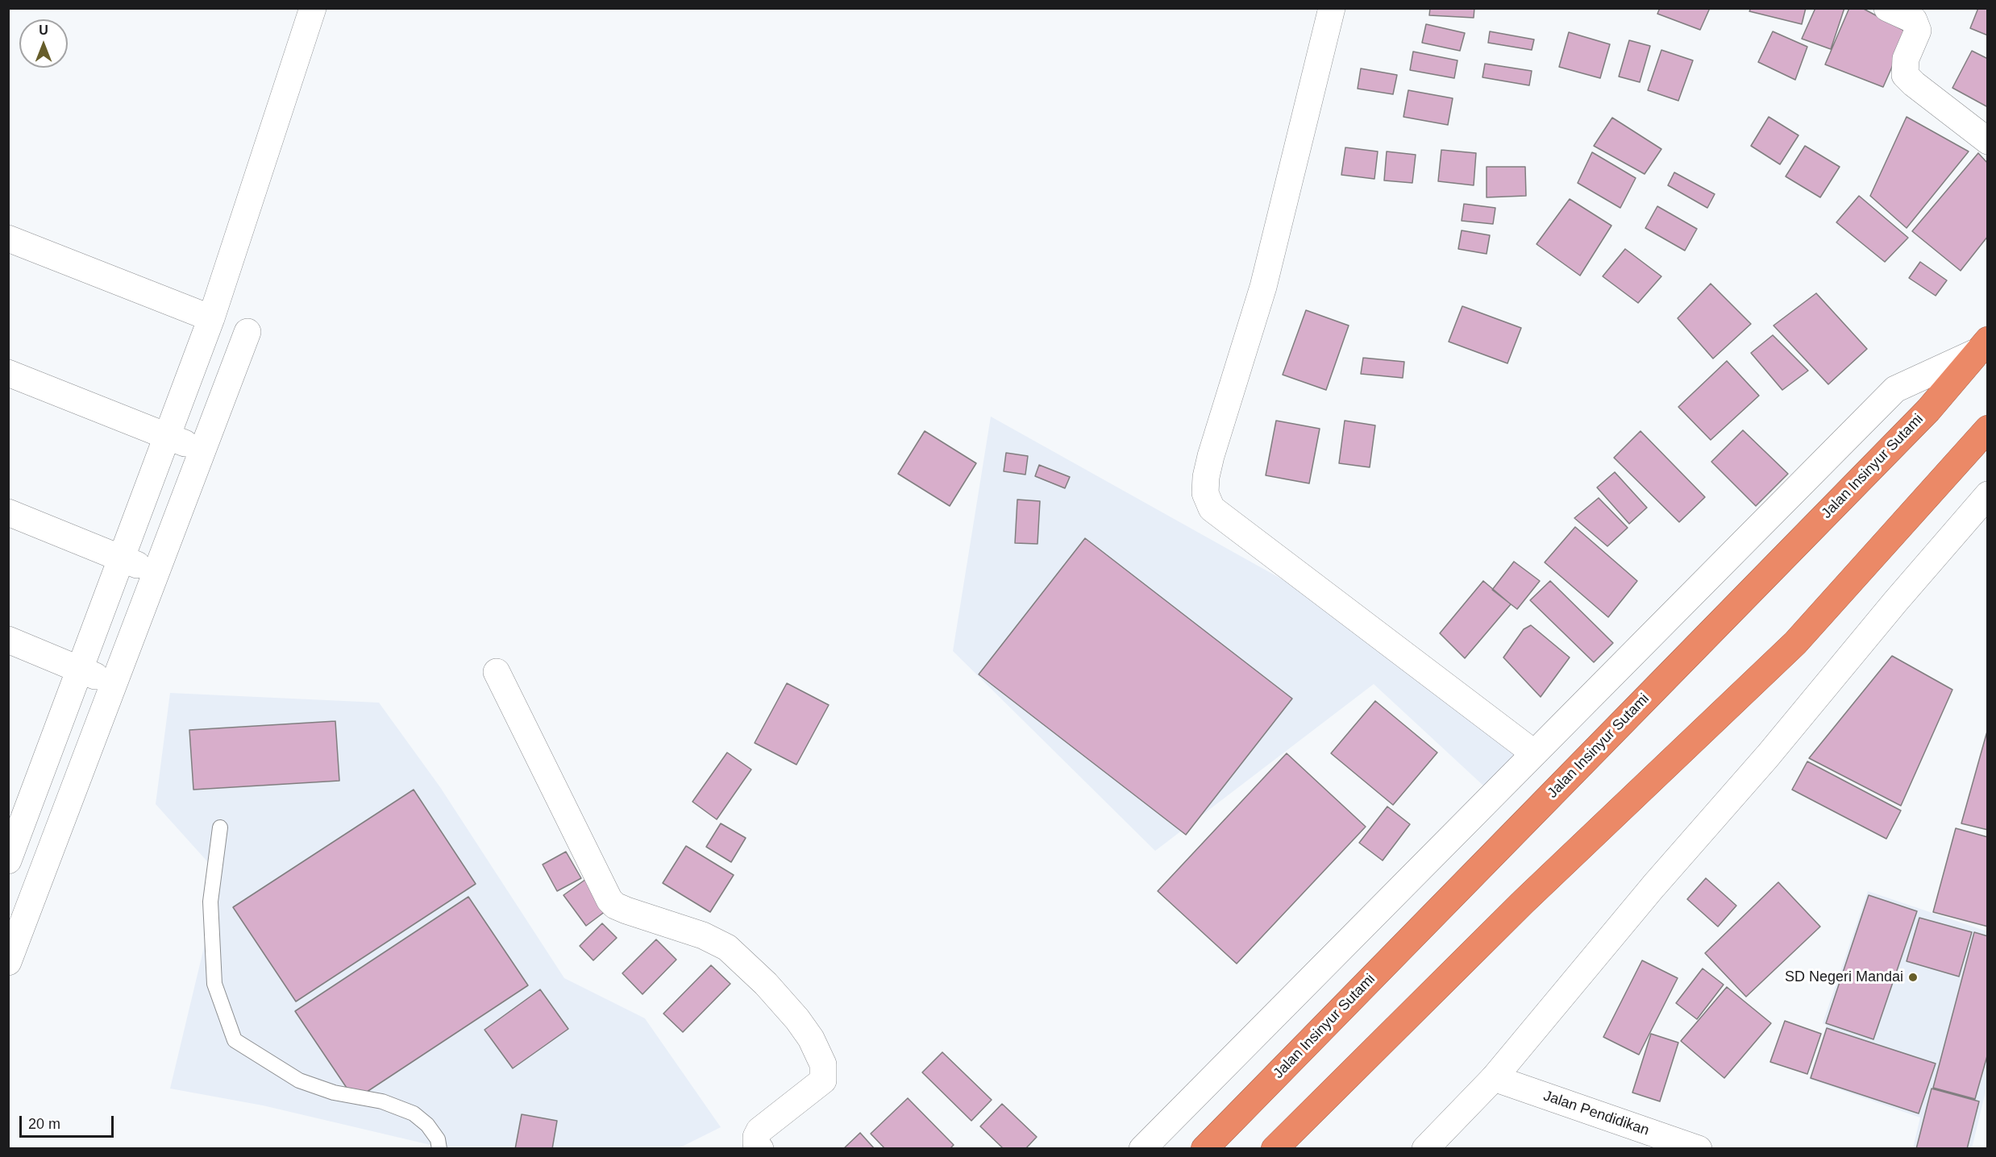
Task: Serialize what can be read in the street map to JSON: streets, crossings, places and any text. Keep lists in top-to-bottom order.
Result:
{
  "streets": {
    "highway": ["Jalan Insinyur Sutami"],
    "street": ["Jalan Pendidikan"]
  },
  "places": ["SD Negeri Mandai"],
  "scale_bar": "20 m",
  "north": "top"
}
